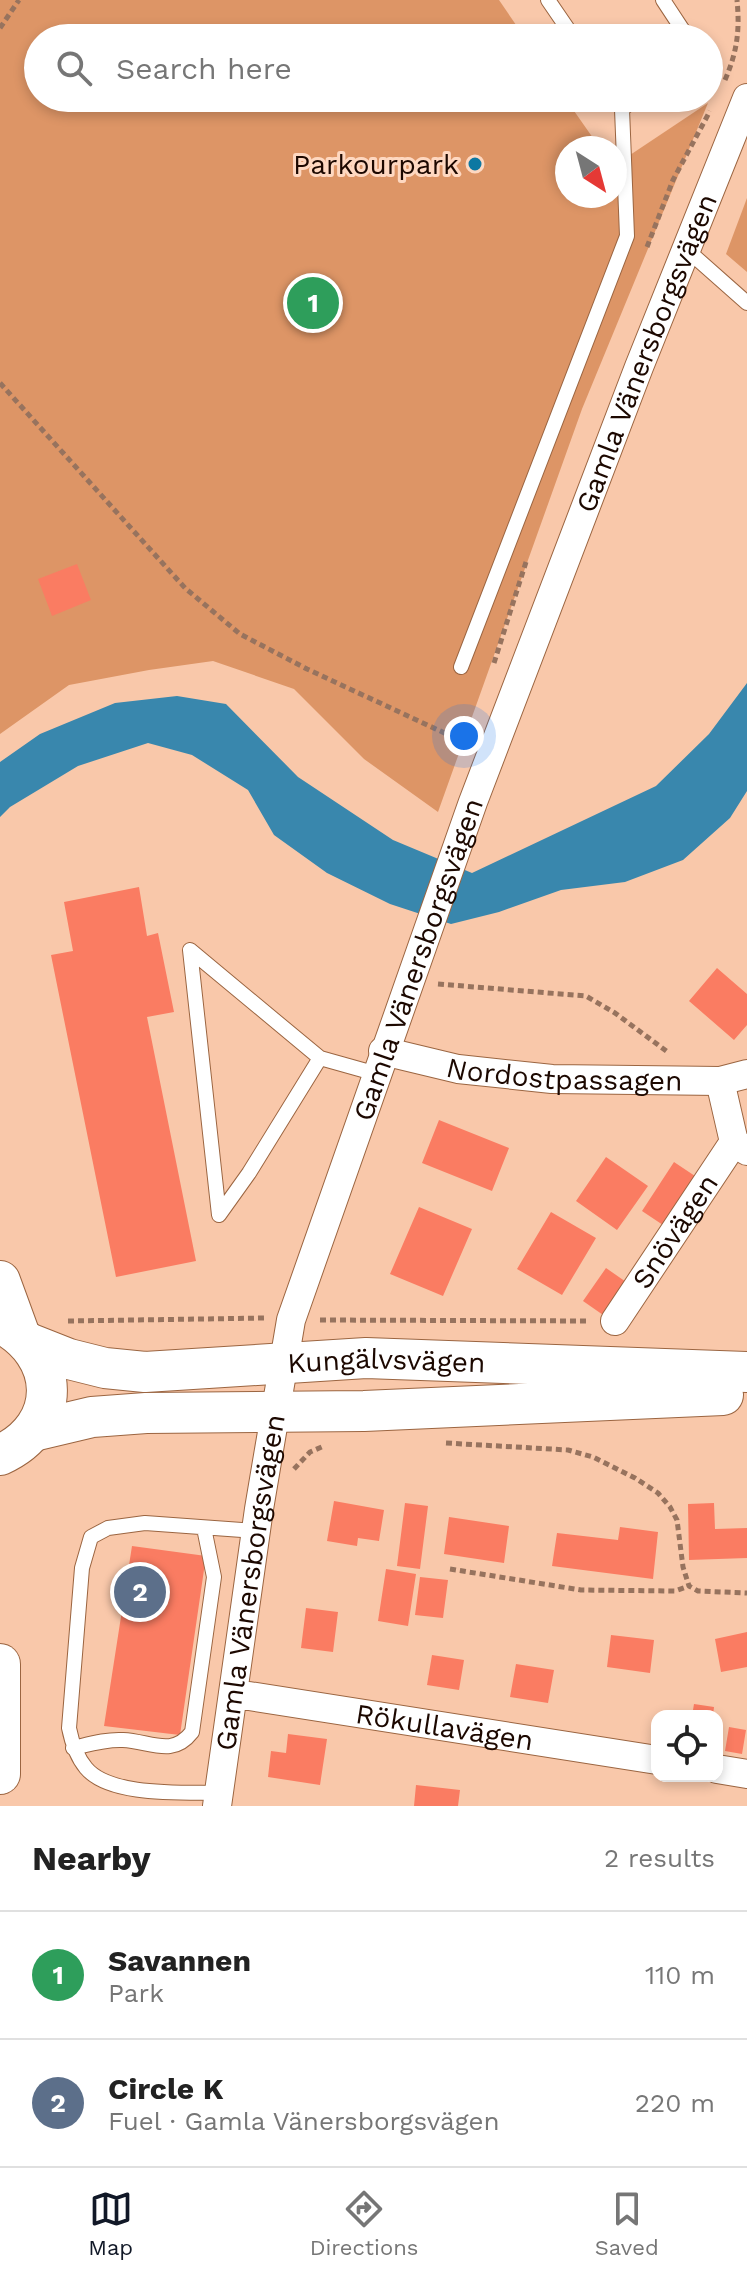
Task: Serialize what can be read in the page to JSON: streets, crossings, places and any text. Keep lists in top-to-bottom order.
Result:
{
  "streets": {
    "main road": ["Kungälvsvägen"],
    "street": [
      "Gamla Vänersborgsvägen",
      "Nordostpassagen",
      "Snövägen",
      "Rökullavägen"
    ]
  },
  "crossings": [
    ["Gamla Vänersborgsvägen", "Nordostpassagen"],
    ["Gamla Vänersborgsvägen", "Kungälvsvägen"],
    ["Gamla Vänersborgsvägen", "Rökullavägen"],
    ["Nordostpassagen", "Snövägen"]
  ],
  "places": ["Parkourpark"],
  "north": "bottom right",
  "page": {
    "search": "Search here",
    "pins": ["1", "2"],
    "heading": ["Nearby", "2 results"],
    "list": [
      {
        "mark": "1",
        "name": "Savannen",
        "note": "Park",
        "value": "110 m"
      },
      {
        "mark": "2",
        "name": "Circle K",
        "note": "Fuel · Gamla Vänersborgsvägen",
        "value": "220 m"
      }
    ],
    "nav": ["Map", "Directions", "Saved"]
  }
}
